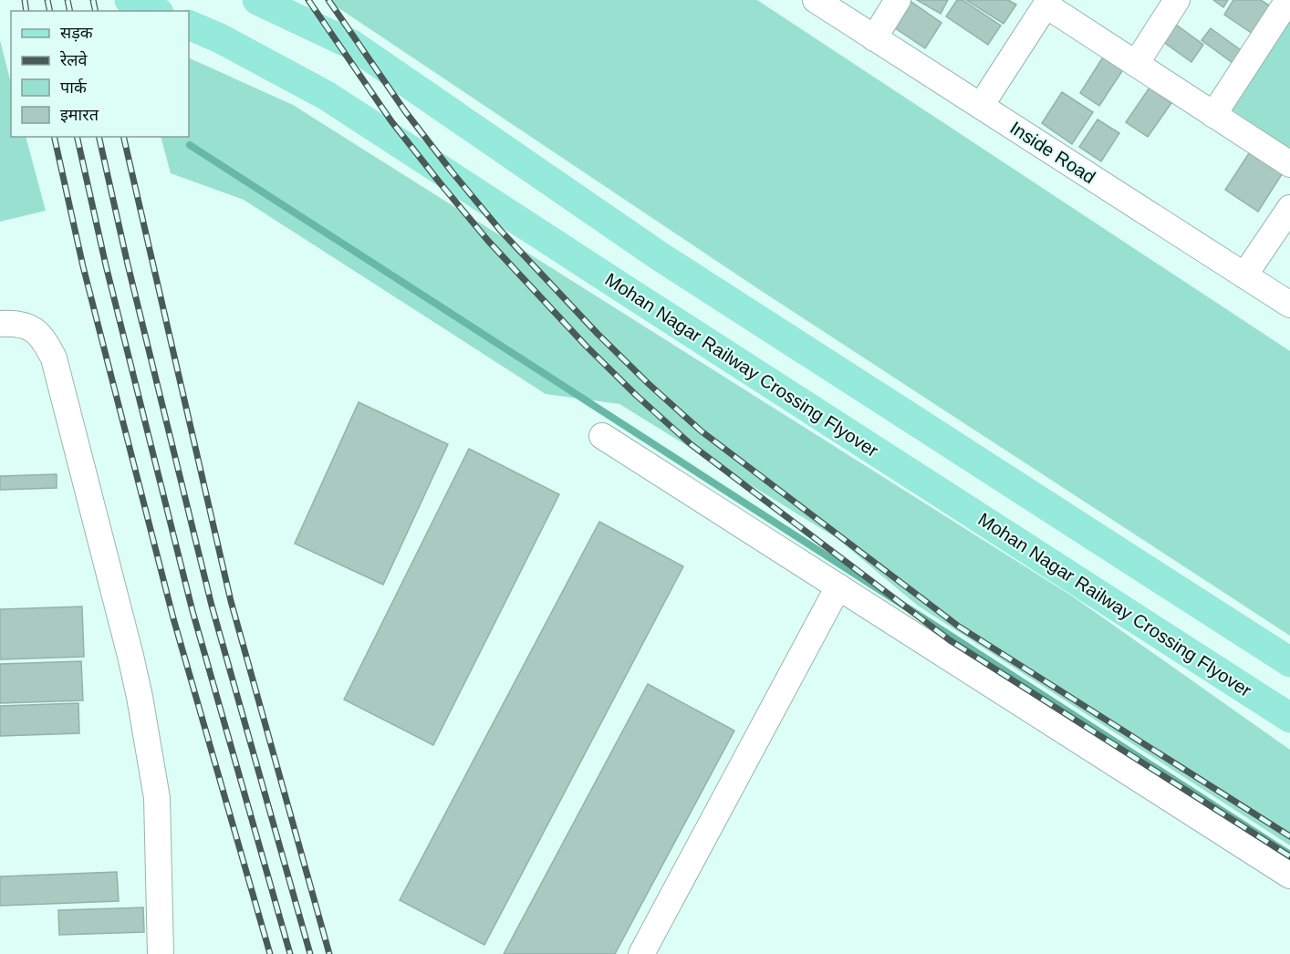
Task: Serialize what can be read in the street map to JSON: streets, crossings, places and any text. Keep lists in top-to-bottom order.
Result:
{
  "streets": {
    "main road": ["Mohan Nagar Railway Crossing Flyover"],
    "street": ["Inside Road"]
  },
  "legend": [
    "सड़क",
    "रेलवे",
    "पार्क",
    "इमारत"
  ]
}
